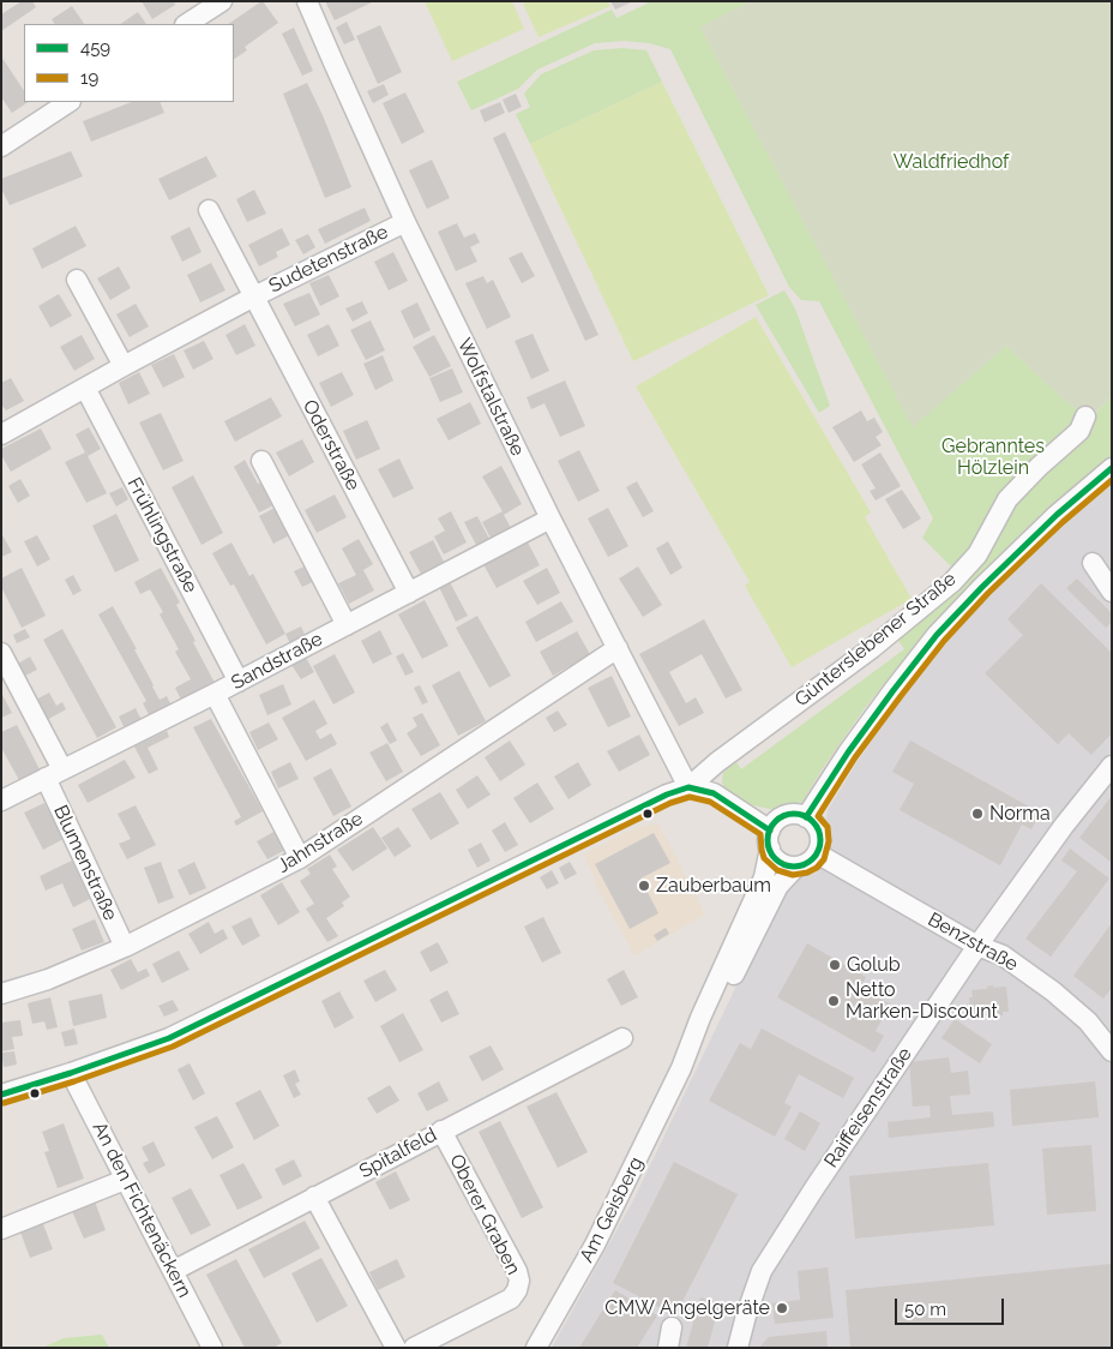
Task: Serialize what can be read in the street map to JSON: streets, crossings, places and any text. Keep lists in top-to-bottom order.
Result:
{
  "streets": {
    "street": [
      "Sudetenstraße",
      "Wolfstalstraße",
      "Oderstraße",
      "Frühlingstraße",
      "Günterslebener Straße",
      "Sandstraße",
      "Jahnstraße",
      "Blumenstraße",
      "Benzstraße",
      "Raiffeisenstraße",
      "Spitalfeld",
      "An den Fichtenäckern",
      "Am Geisberg",
      "Oberer Graben"
    ]
  },
  "crossings": [
    ["Sudetenstraße", "Wolfstalstraße"],
    ["Sudetenstraße", "Oderstraße"],
    ["Sudetenstraße", "Frühlingstraße"],
    ["Wolfstalstraße", "Günterslebener Straße"],
    ["Wolfstalstraße", "Sandstraße"],
    ["Wolfstalstraße", "Jahnstraße"],
    ["Oderstraße", "Sandstraße"],
    ["Frühlingstraße", "Sandstraße"],
    ["Günterslebener Straße", "An den Fichtenäckern"],
    ["Sandstraße", "Blumenstraße"],
    ["Jahnstraße", "Blumenstraße"],
    ["Benzstraße", "Raiffeisenstraße"],
    ["Benzstraße", "Am Geisberg"],
    ["Spitalfeld", "An den Fichtenäckern"],
    ["Spitalfeld", "Oberer Graben"]
  ],
  "parks": ["Waldfriedhof", "Gebranntes Hölzlein"],
  "places": [
    "Norma",
    "Zauberbaum",
    "Golub",
    "Netto Marken-Discount",
    "CMW Angelgeräte"
  ],
  "lines": ["transit line 459", "transit line 19"],
  "legend": ["459", "19"],
  "scale_bar": "50 m"
}
